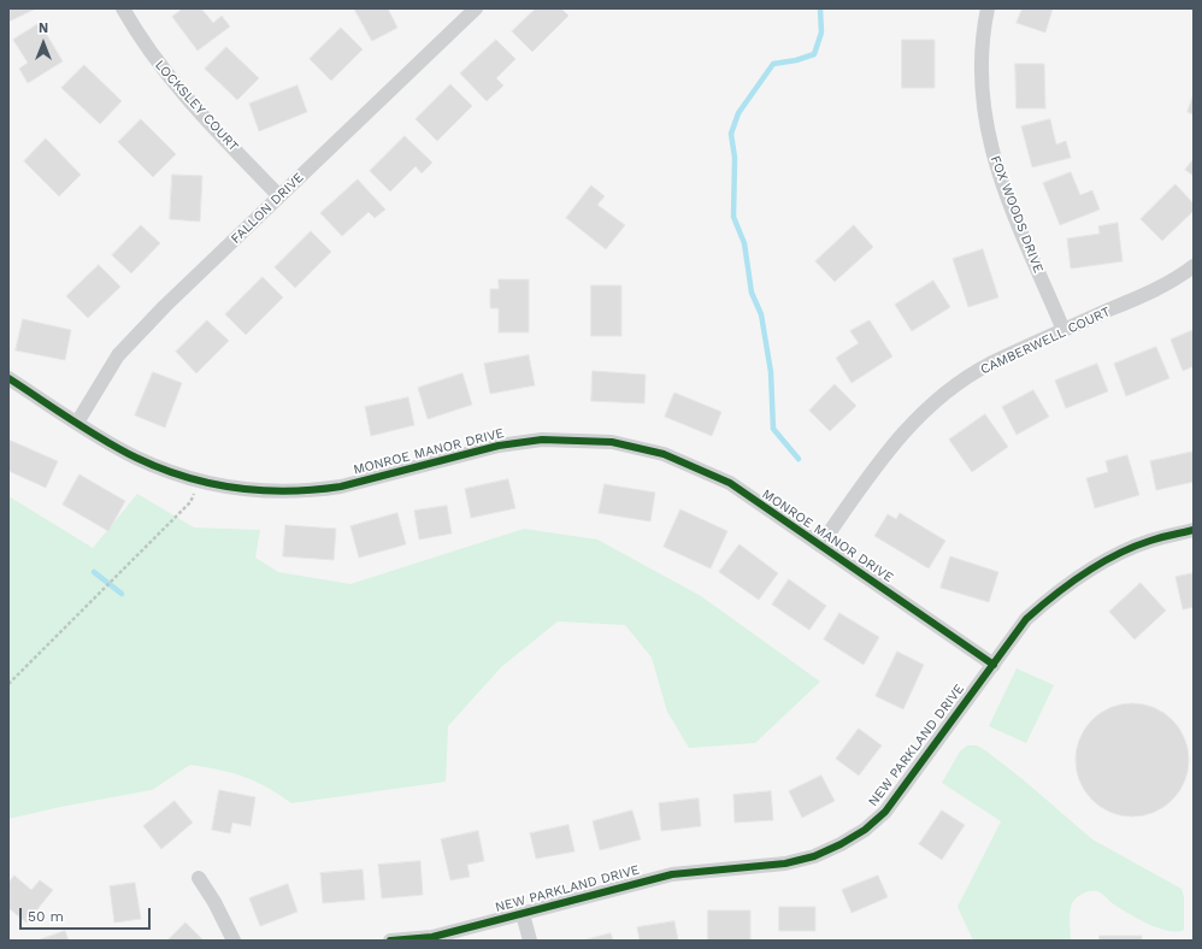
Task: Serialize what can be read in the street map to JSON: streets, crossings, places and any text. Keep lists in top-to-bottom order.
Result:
{
  "streets": {
    "street": [
      "LOCKSLEY COURT",
      "FALLON DRIVE",
      "FOX WOODS DRIVE",
      "CAMBERWELL COURT",
      "MONROE MANOR DRIVE",
      "NEW PARKLAND DRIVE"
    ]
  },
  "crossings": [
    ["LOCKSLEY COURT", "FALLON DRIVE"],
    ["FALLON DRIVE", "MONROE MANOR DRIVE"],
    ["FOX WOODS DRIVE", "CAMBERWELL COURT"],
    ["CAMBERWELL COURT", "MONROE MANOR DRIVE"],
    ["MONROE MANOR DRIVE", "NEW PARKLAND DRIVE"]
  ],
  "scale_bar": "50 m",
  "north": "top"
}
